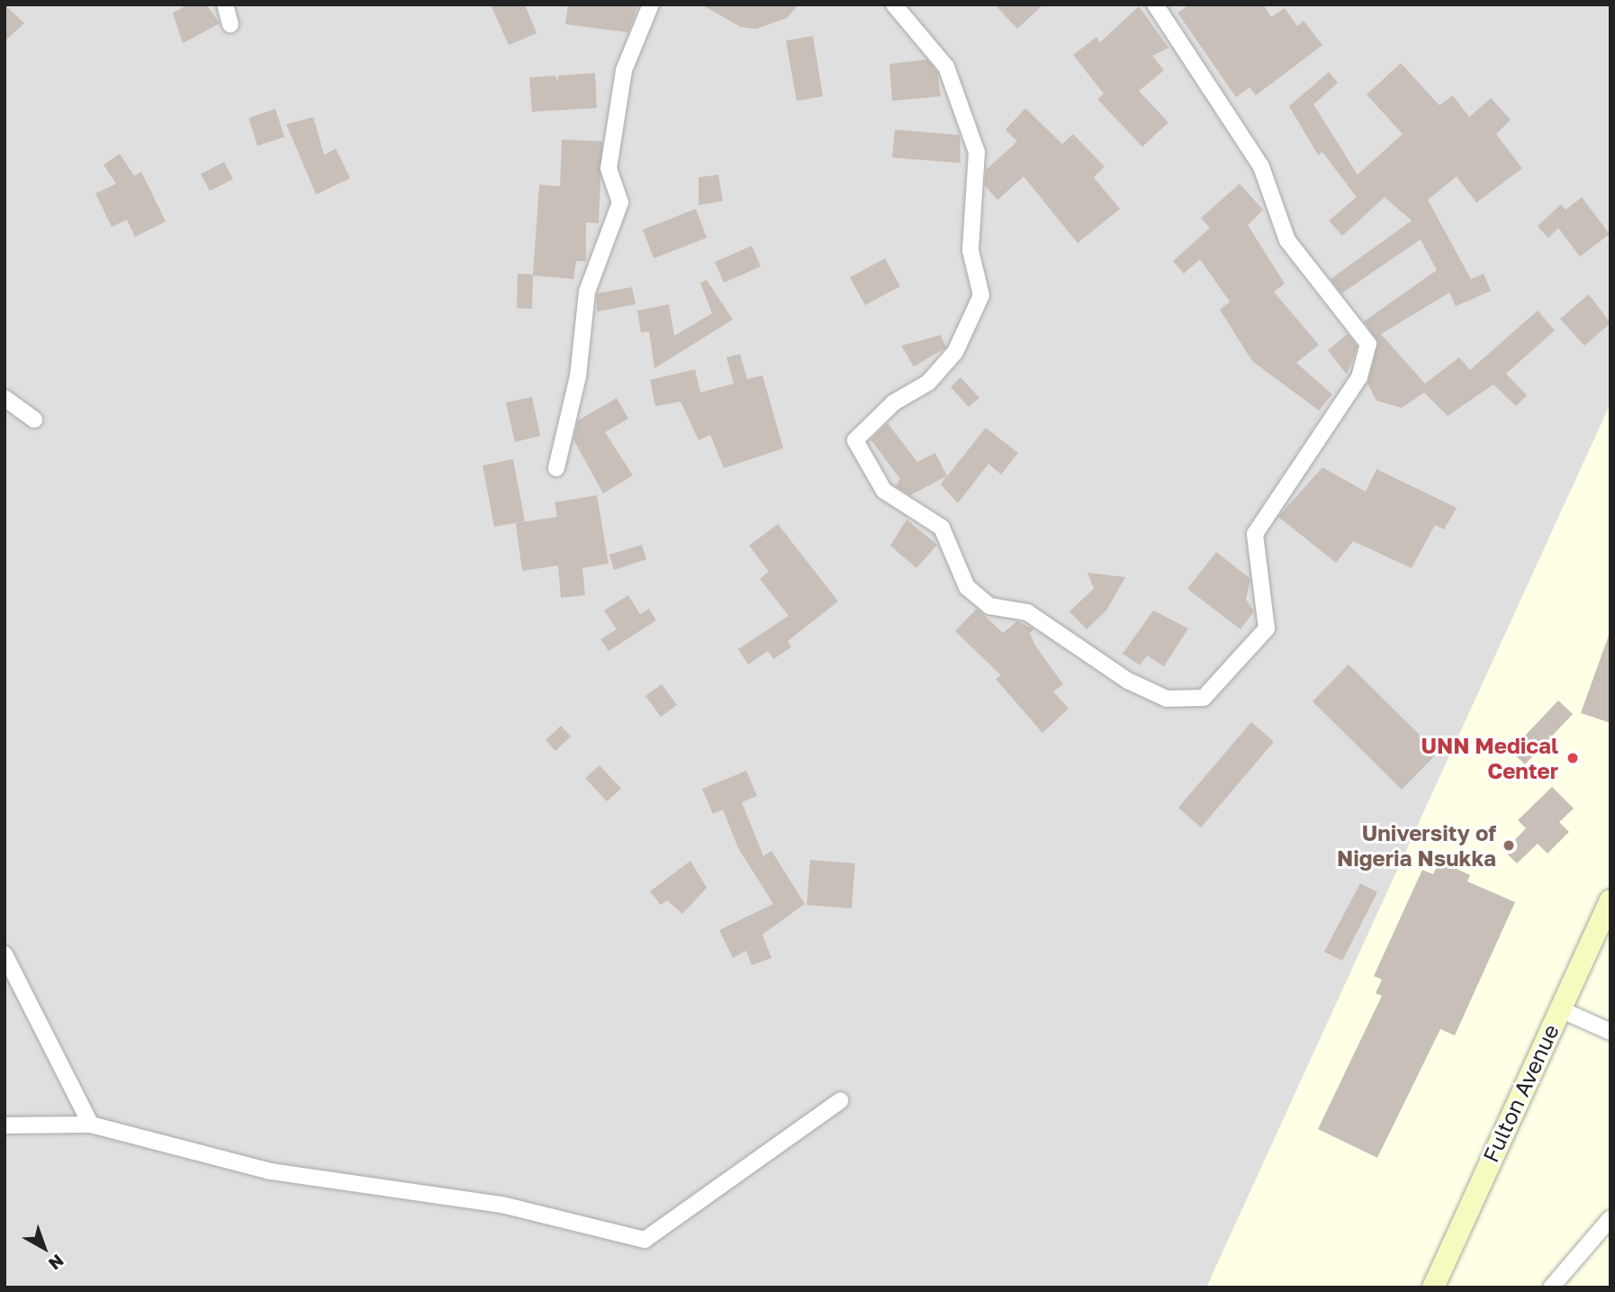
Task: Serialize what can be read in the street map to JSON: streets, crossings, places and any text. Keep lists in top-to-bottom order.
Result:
{
  "streets": {
    "street": ["Fulton Avenue"]
  },
  "places": ["UNN Medical Center", "University of Nigeria Nsukka"],
  "north": "bottom right"
}
